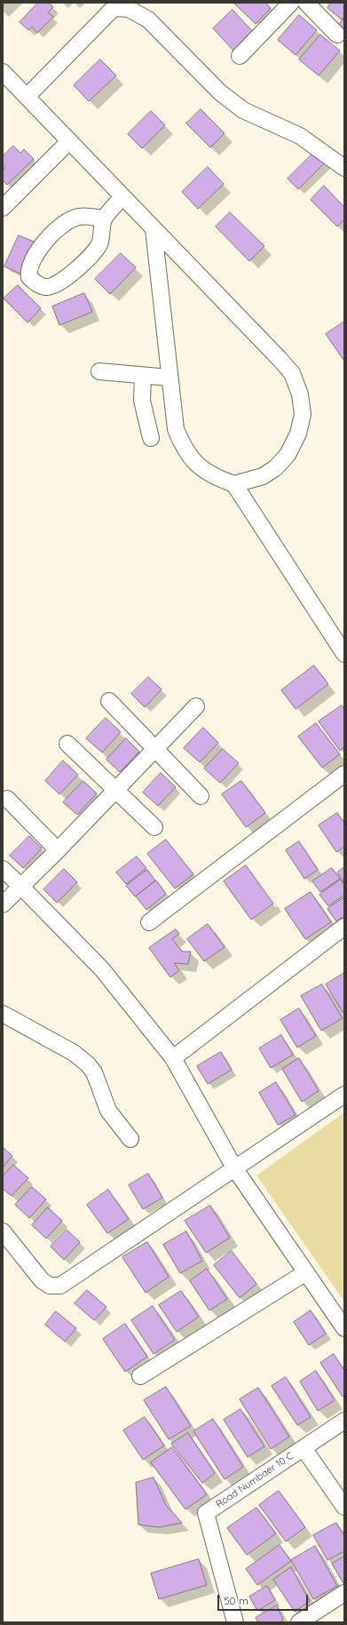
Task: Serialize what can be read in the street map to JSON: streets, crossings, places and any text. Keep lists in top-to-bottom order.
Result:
{
  "streets": {
    "street": ["Road Numbaer 10 C"]
  },
  "scale_bar": "50 m"
}
